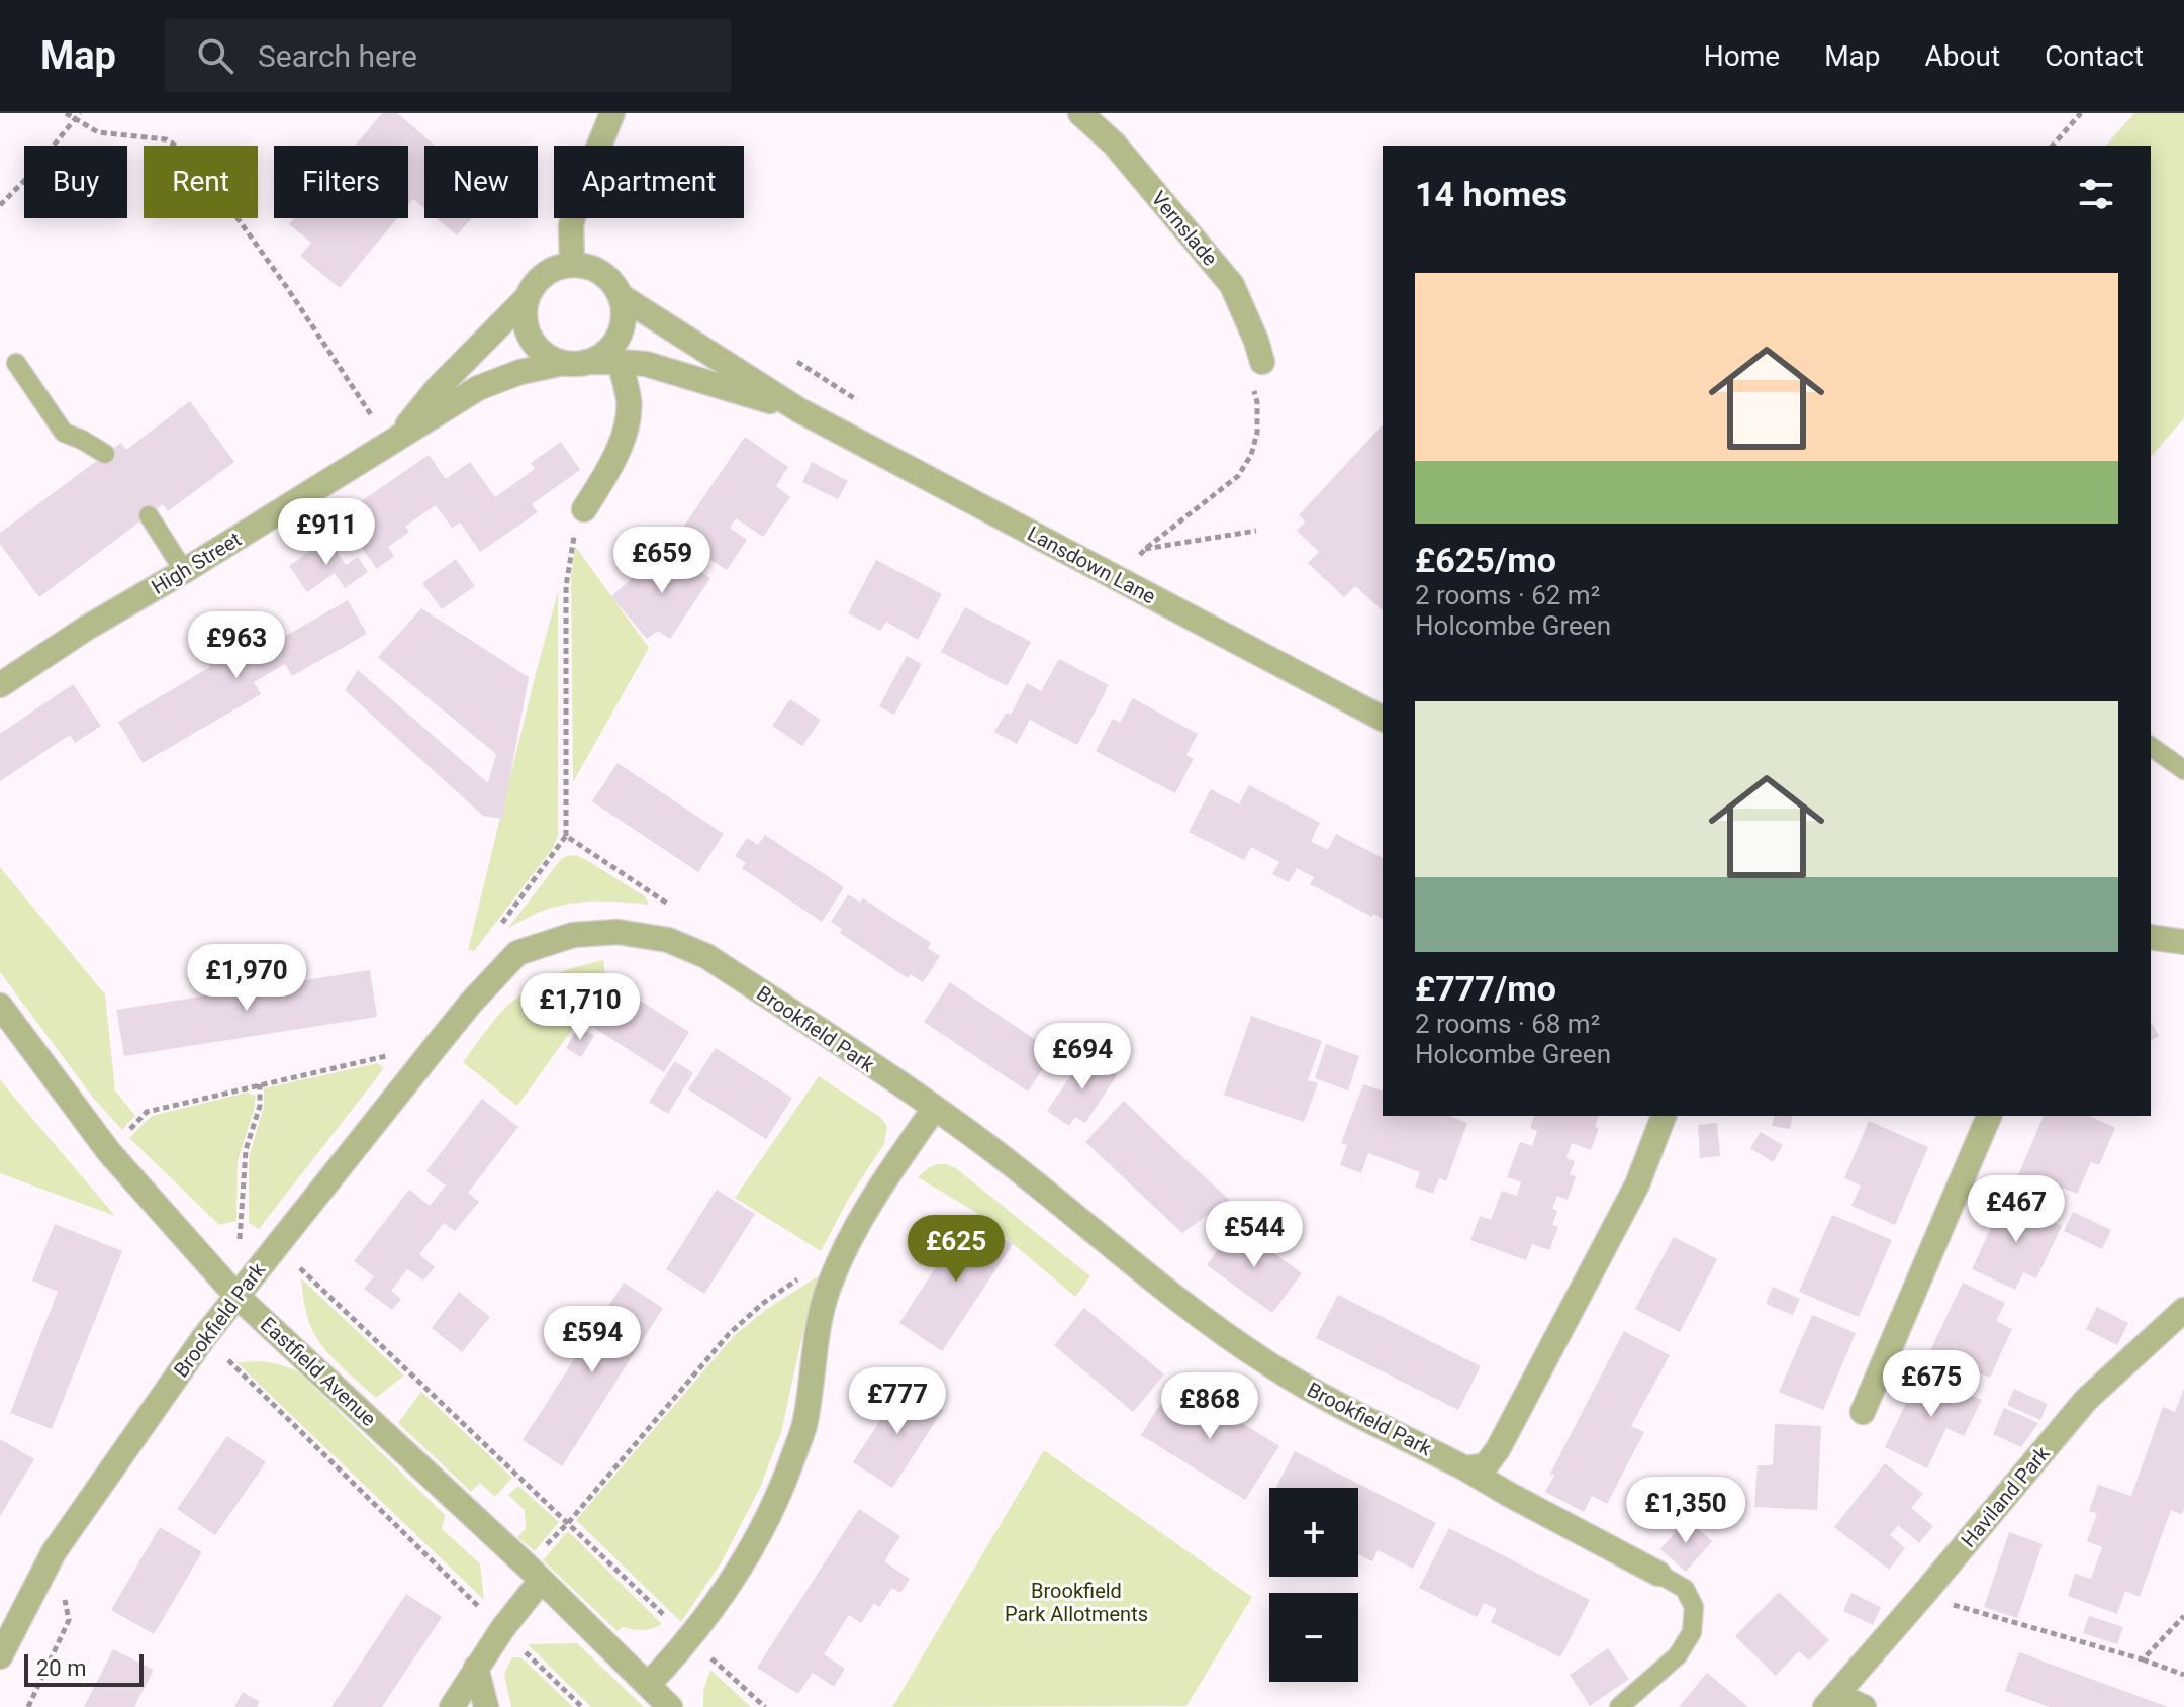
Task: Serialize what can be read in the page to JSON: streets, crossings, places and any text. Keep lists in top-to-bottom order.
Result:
{
  "streets": {
    "street": [
      "Vernslade",
      "High Street",
      "Lansdown Lane",
      "Brookfield Park",
      "Eastfield Avenue",
      "Haviland Park"
    ]
  },
  "crossings": [
    ["High Street", "Lansdown Lane"],
    ["Brookfield Park", "Eastfield Avenue"]
  ],
  "parks": ["Brookfield Park Allotments"],
  "scale_bar": "20 m",
  "page": {
    "header": "Map",
    "search": "Search here",
    "nav": [
      "Home",
      "Map",
      "About",
      "Contact"
    ],
    "chip": [
      "Buy",
      "Rent",
      "Filters",
      "New",
      "Apartment"
    ],
    "heading": "14 homes",
    "list": [
      {
        "name": "£625/mo",
        "note": "2 rooms · 62 m² · Holcombe Green"
      },
      {
        "name": "£777/mo",
        "note": "2 rooms · 68 m² · Holcombe Green"
      }
    ],
    "price": [
      "£911",
      "£659",
      "£963",
      "£1,970",
      "£1,710",
      "£694",
      "£467",
      "£544",
      "£625",
      "£594",
      "£675",
      "£777",
      "£868",
      "£1,350"
    ],
    "map_buttons": ["+", "−"],
    "scale": "20 m"
  }
}
